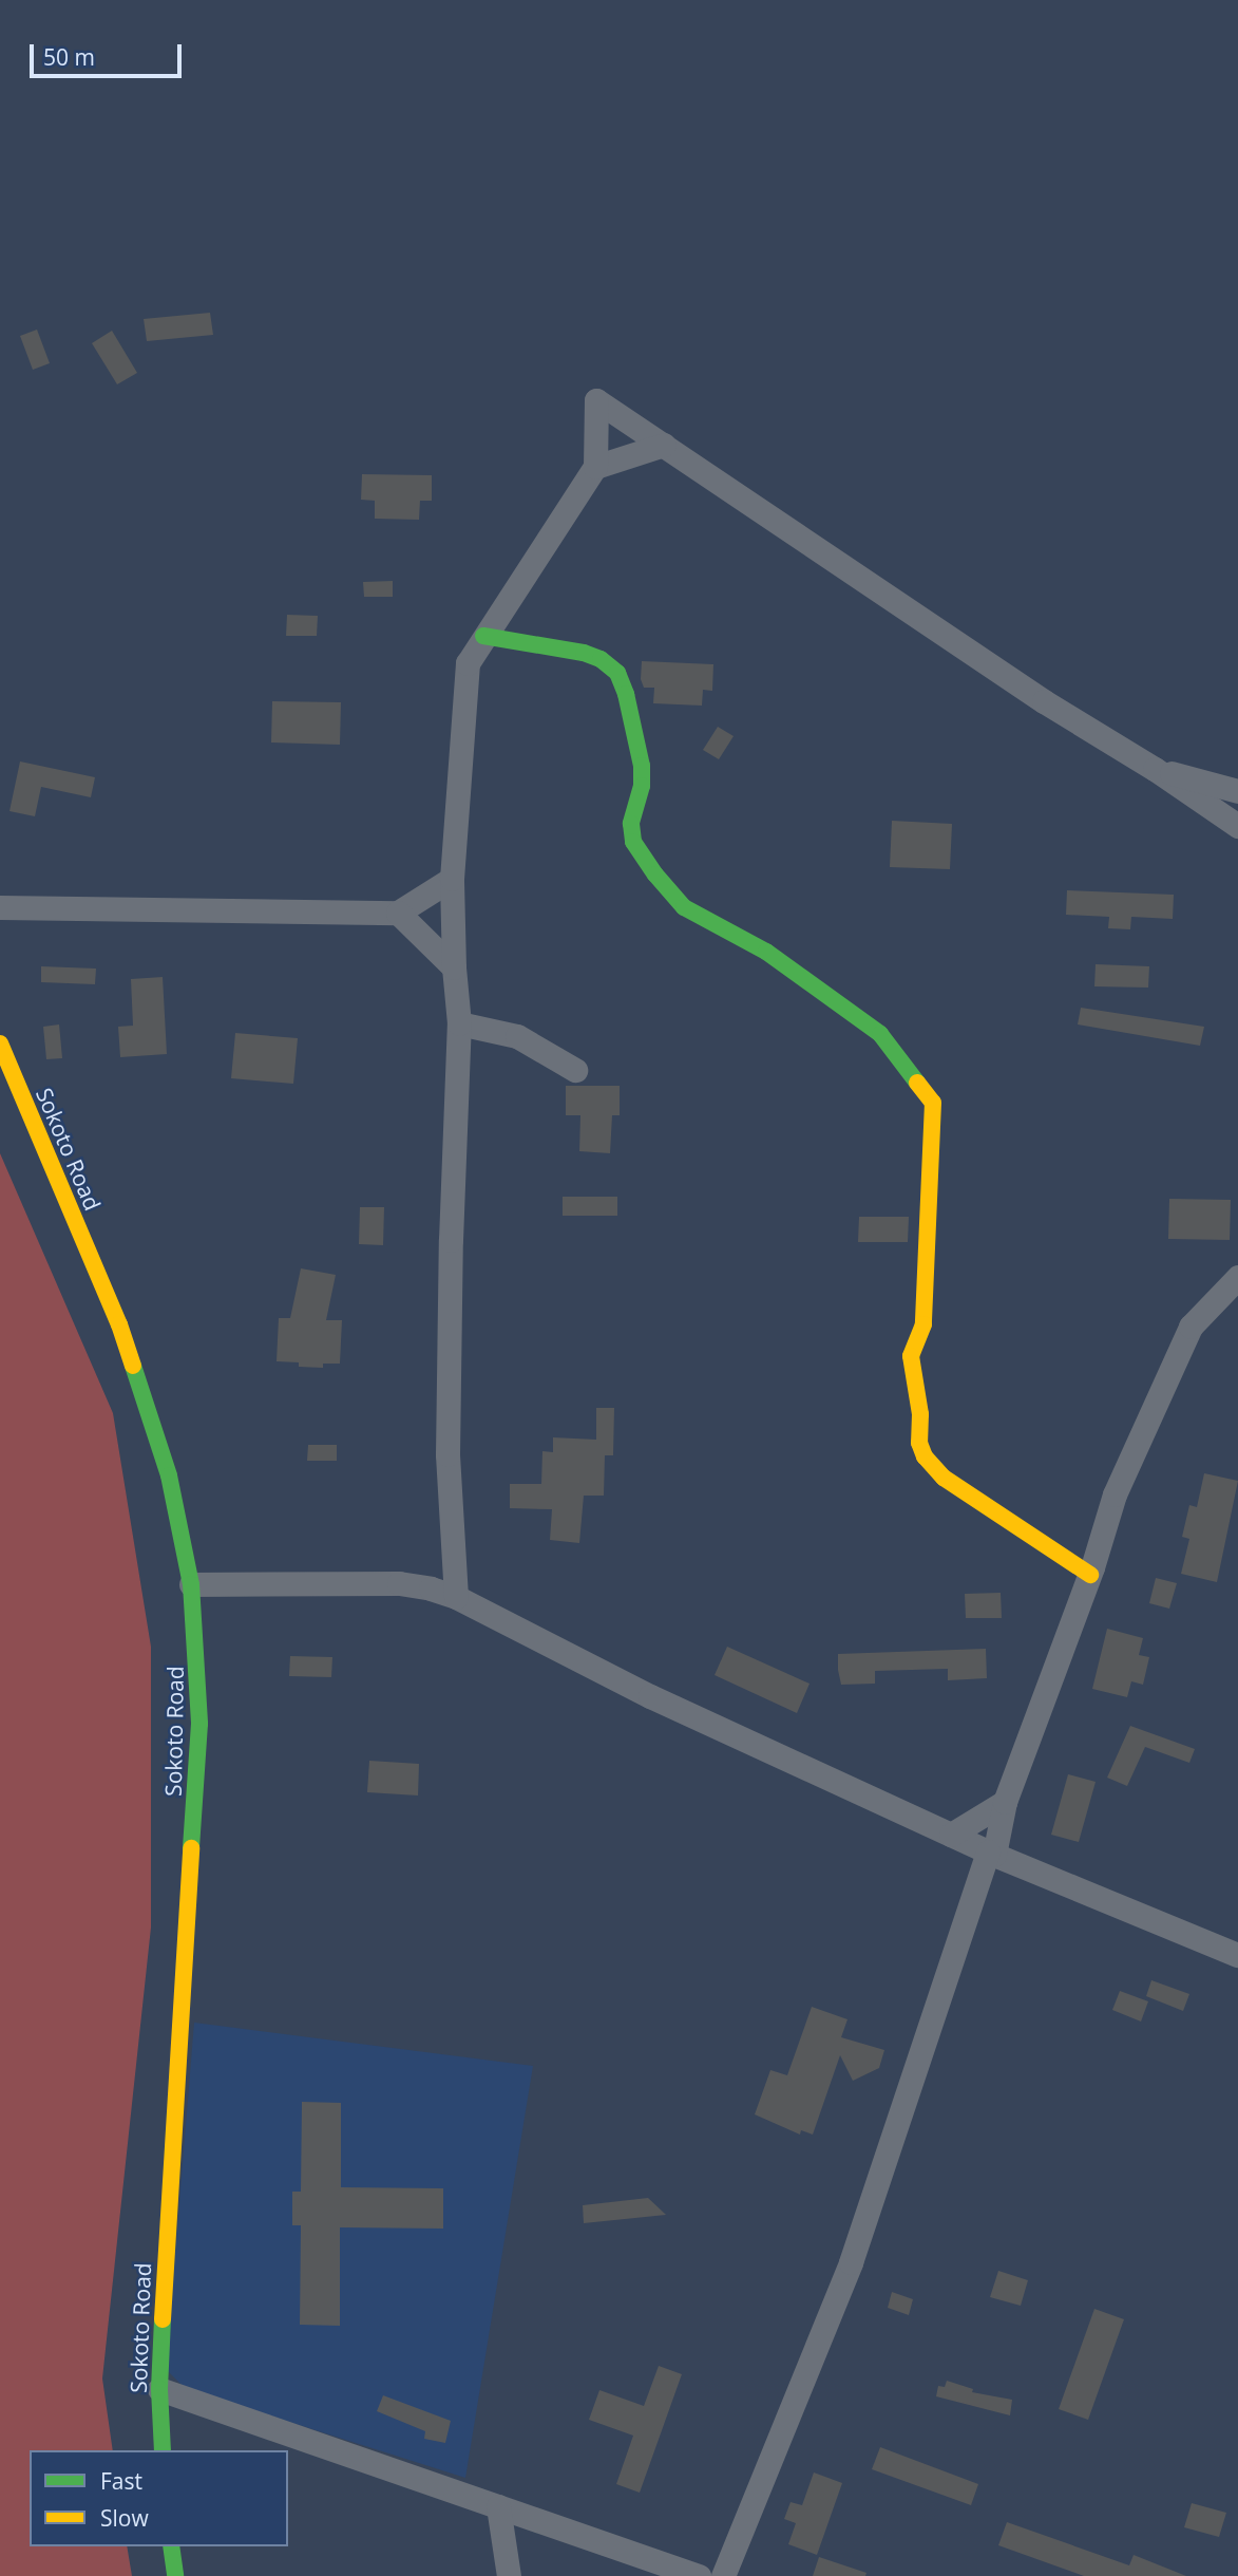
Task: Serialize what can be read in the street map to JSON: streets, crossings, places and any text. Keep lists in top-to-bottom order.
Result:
{
  "streets": {
    "main road": ["Sokoto Road"]
  },
  "legend": ["Fast", "Slow"],
  "scale_bar": "50 m"
}
